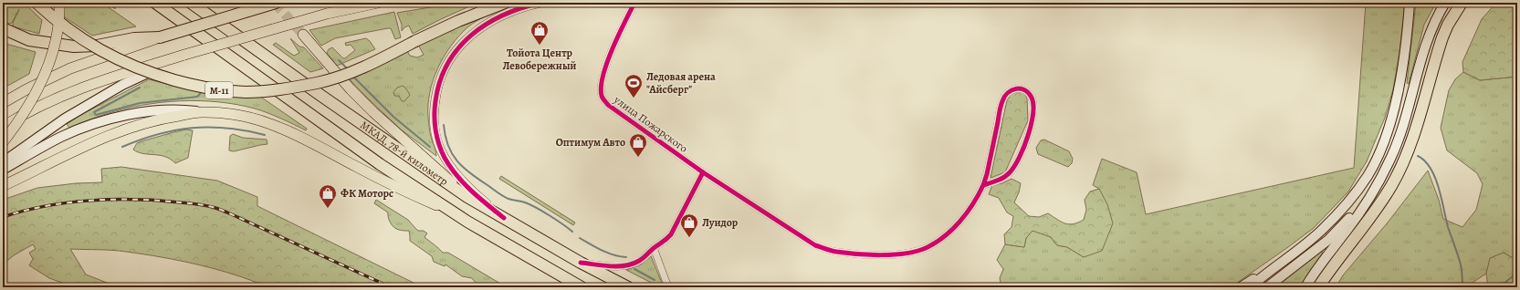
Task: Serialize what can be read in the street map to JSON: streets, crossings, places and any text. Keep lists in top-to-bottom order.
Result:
{
  "streets": {
    "highway": ["М-11", "МКАД, 78-й километр"],
    "street": ["улица Пожарского"]
  },
  "places": {
    "shop": [
      "Тойота Центр Левобережный",
      "Оптимум Авто",
      "ФК Моторс",
      "Луидор"
    ],
    "sports": ["Ледовая арена \"Айсберг\""]
  }
}
